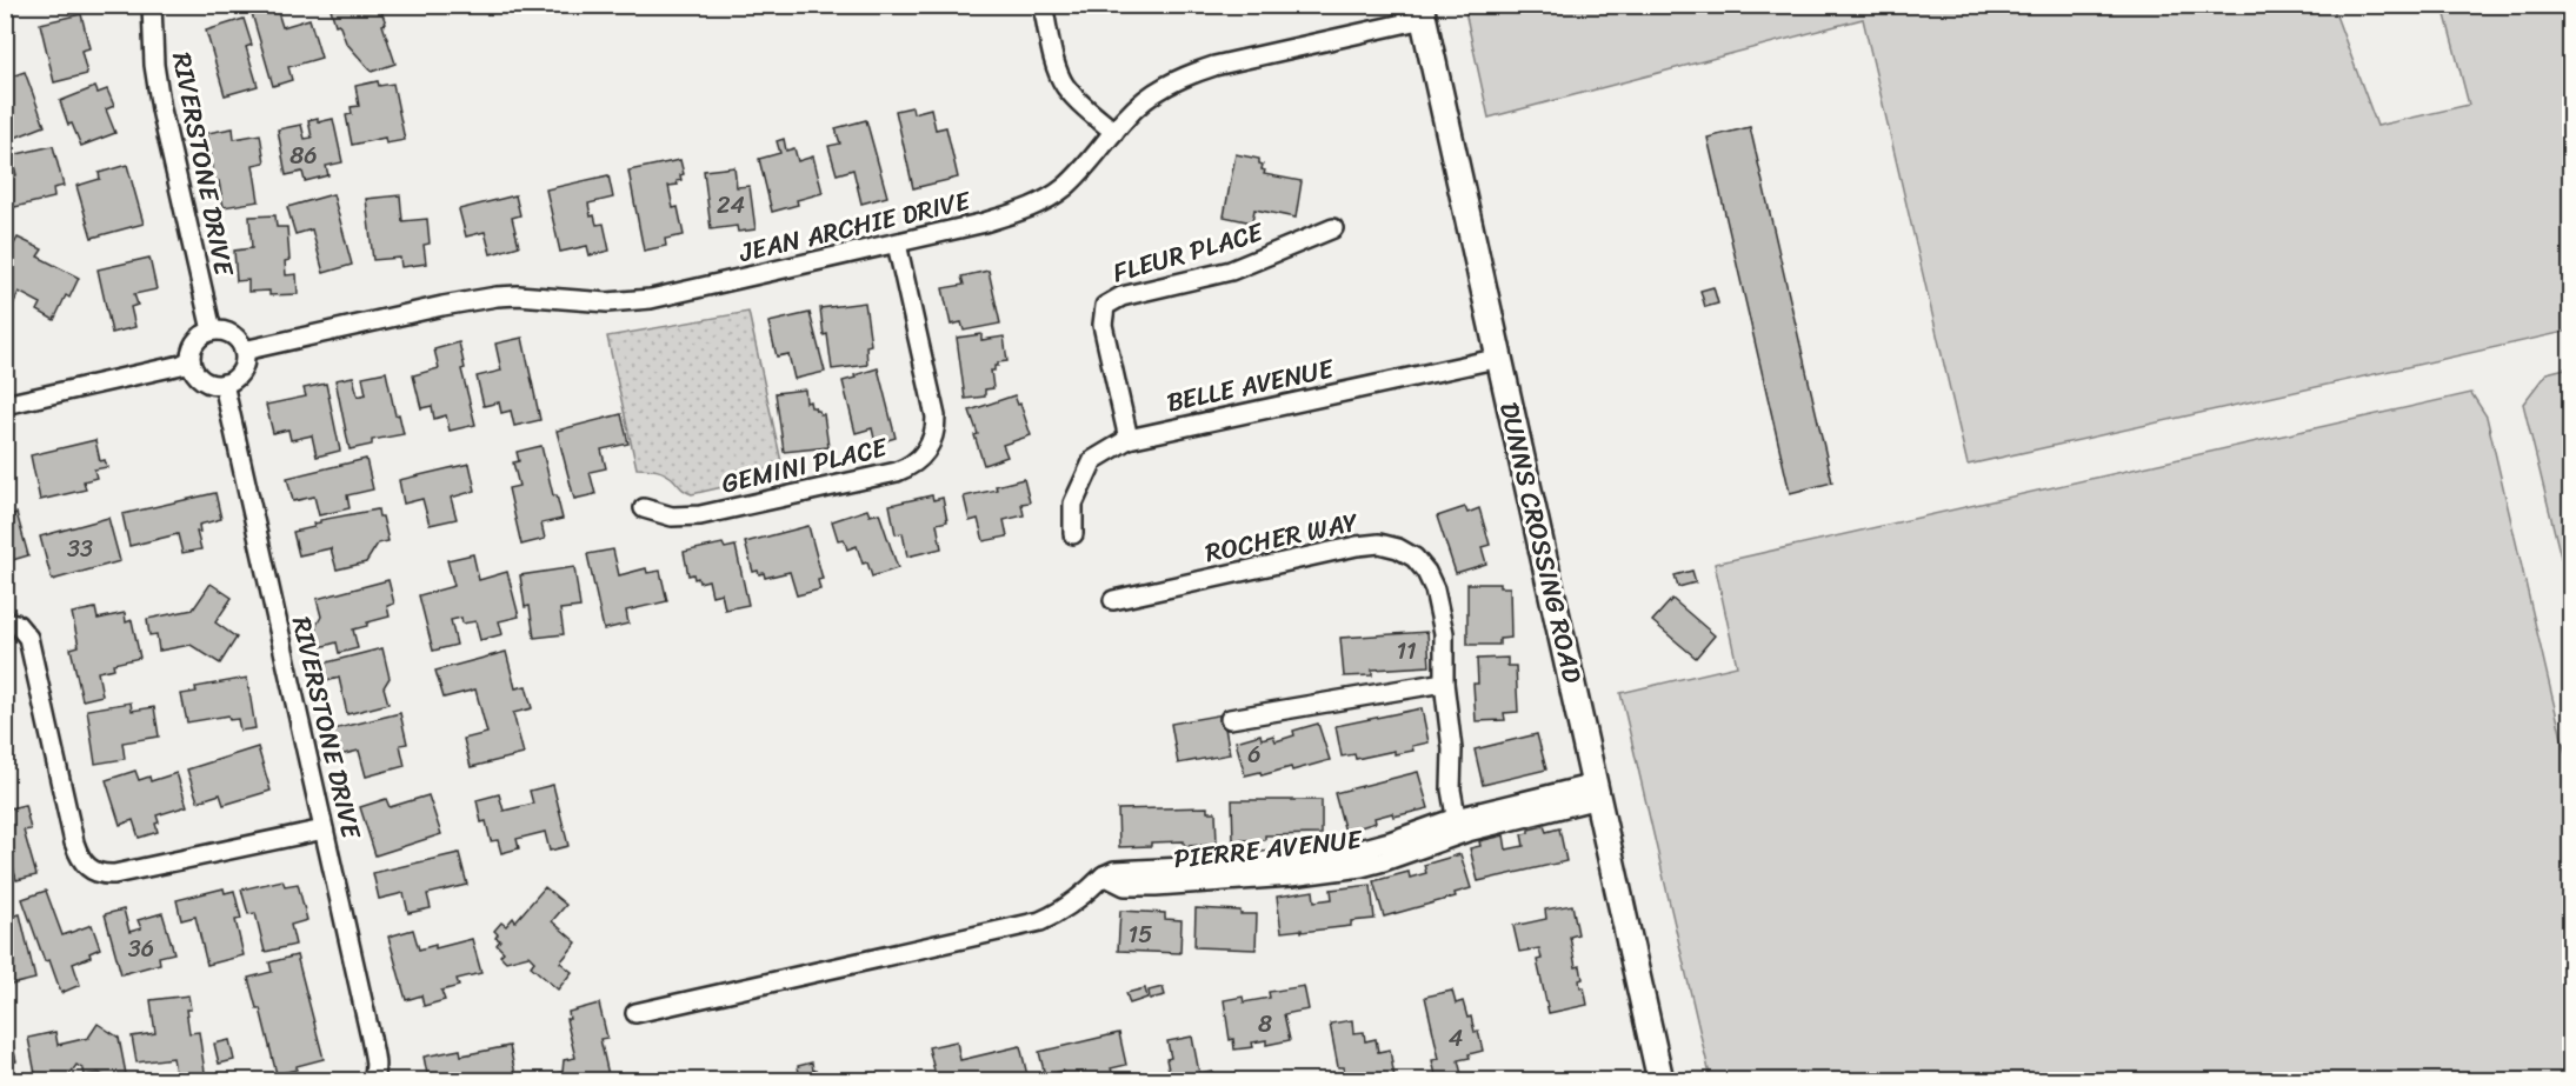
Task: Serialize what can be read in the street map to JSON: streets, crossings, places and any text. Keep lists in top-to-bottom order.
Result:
{
  "streets": {
    "street": [
      "RIVERSTONE DRIVE",
      "JEAN ARCHIE DRIVE",
      "FLEUR PLACE",
      "BELLE AVENUE",
      "GEMINI PLACE",
      "ROCHER WAY",
      "DUNNS CROSSING ROAD",
      "PIERRE AVENUE"
    ]
  },
  "crossings": [
    ["RIVERSTONE DRIVE", "JEAN ARCHIE DRIVE"],
    ["JEAN ARCHIE DRIVE", "GEMINI PLACE"],
    ["JEAN ARCHIE DRIVE", "DUNNS CROSSING ROAD"],
    ["FLEUR PLACE", "BELLE AVENUE"],
    ["BELLE AVENUE", "DUNNS CROSSING ROAD"],
    ["ROCHER WAY", "PIERRE AVENUE"],
    ["DUNNS CROSSING ROAD", "PIERRE AVENUE"]
  ],
  "house_numbers": [
    "86",
    "24",
    "33",
    "11",
    "6",
    "15",
    "36",
    "8",
    "4"
  ]
}
